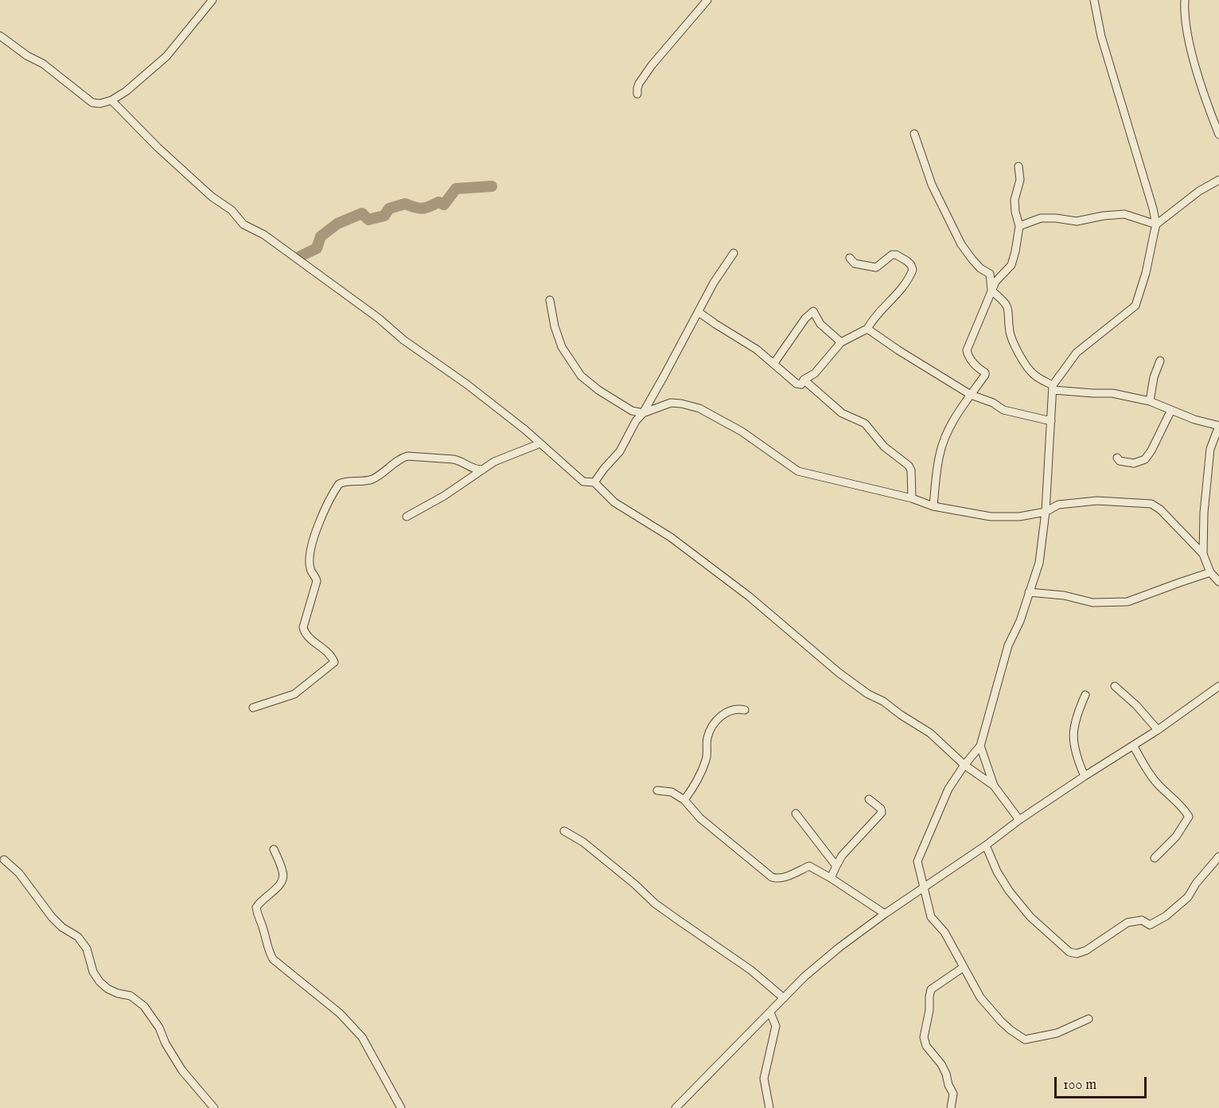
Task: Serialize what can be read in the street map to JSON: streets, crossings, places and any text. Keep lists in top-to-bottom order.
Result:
{
  "scale_bar": "100 m"
}
